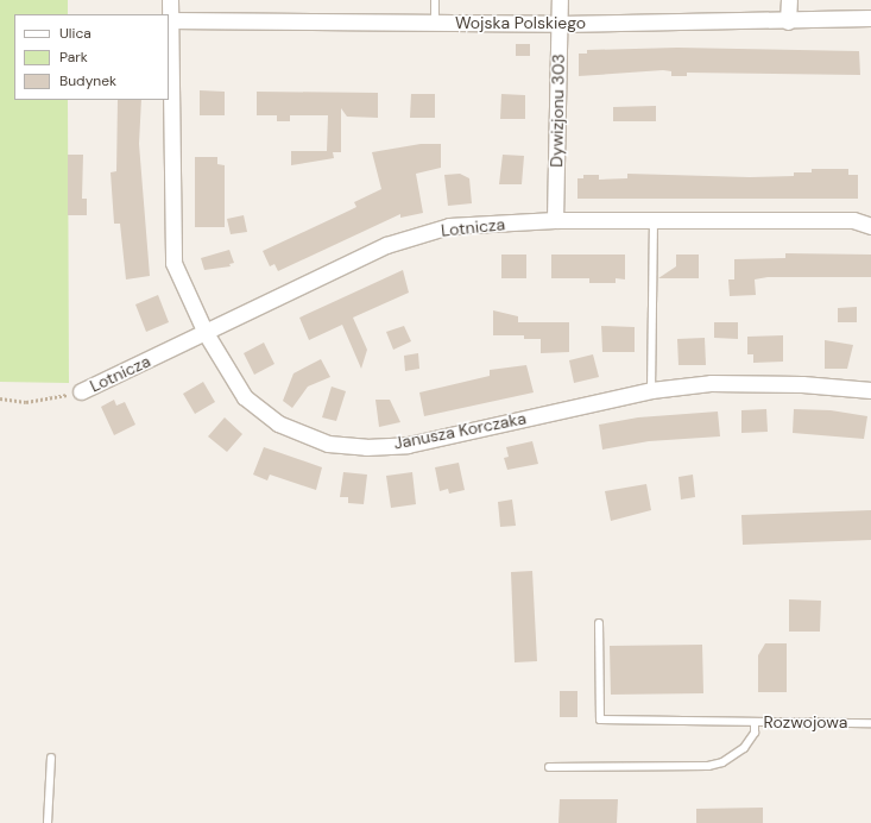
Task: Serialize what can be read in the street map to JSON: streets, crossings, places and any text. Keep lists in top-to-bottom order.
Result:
{
  "streets": {
    "street": [
      "Wojska Polskiego",
      "Dywizjonu 303",
      "Lotnicza",
      "Janusza Korczaka"
    ],
    "lane": ["Rozwojowa"]
  },
  "crossings": [
    ["Wojska Polskiego", "Dywizjonu 303"],
    ["Wojska Polskiego", "Janusza Korczaka"],
    ["Dywizjonu 303", "Lotnicza"],
    ["Lotnicza", "Janusza Korczaka"]
  ],
  "legend": ["Ulica", "Park", "Budynek"]
}
